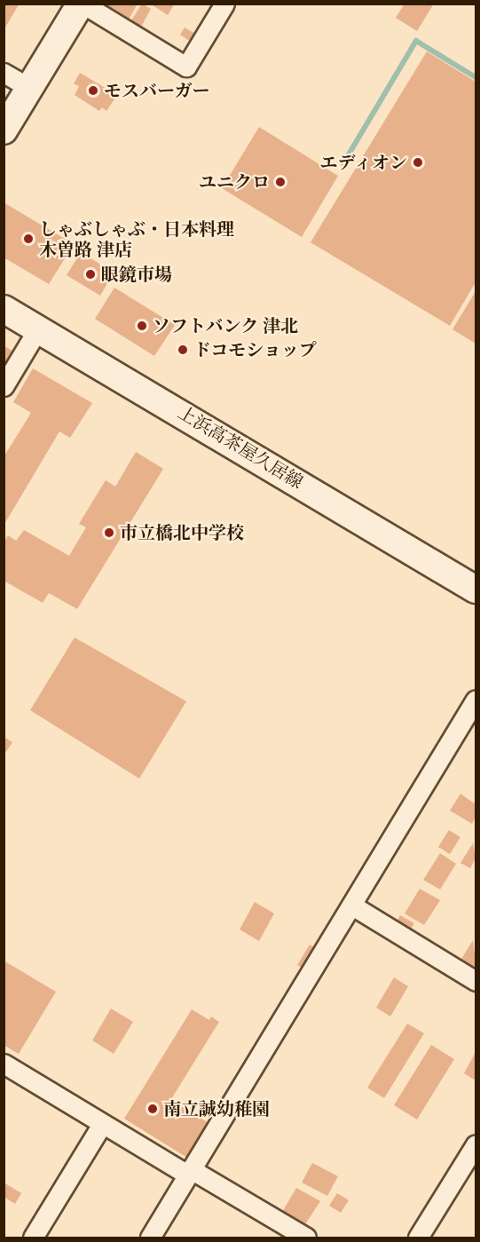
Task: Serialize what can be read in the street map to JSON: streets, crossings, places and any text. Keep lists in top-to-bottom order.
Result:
{
  "streets": {
    "main road": ["上浜高茶屋久居線"]
  },
  "places": [
    "モスバーガー",
    "エディオン",
    "ユニクロ",
    "しゃぶしゃぶ・日本料理 木曽路 津店",
    "眼鏡市場",
    "ソフトバンク 津北",
    "ドコモショップ",
    "市立橋北中学校",
    "南立誠幼稚園"
  ]
}
